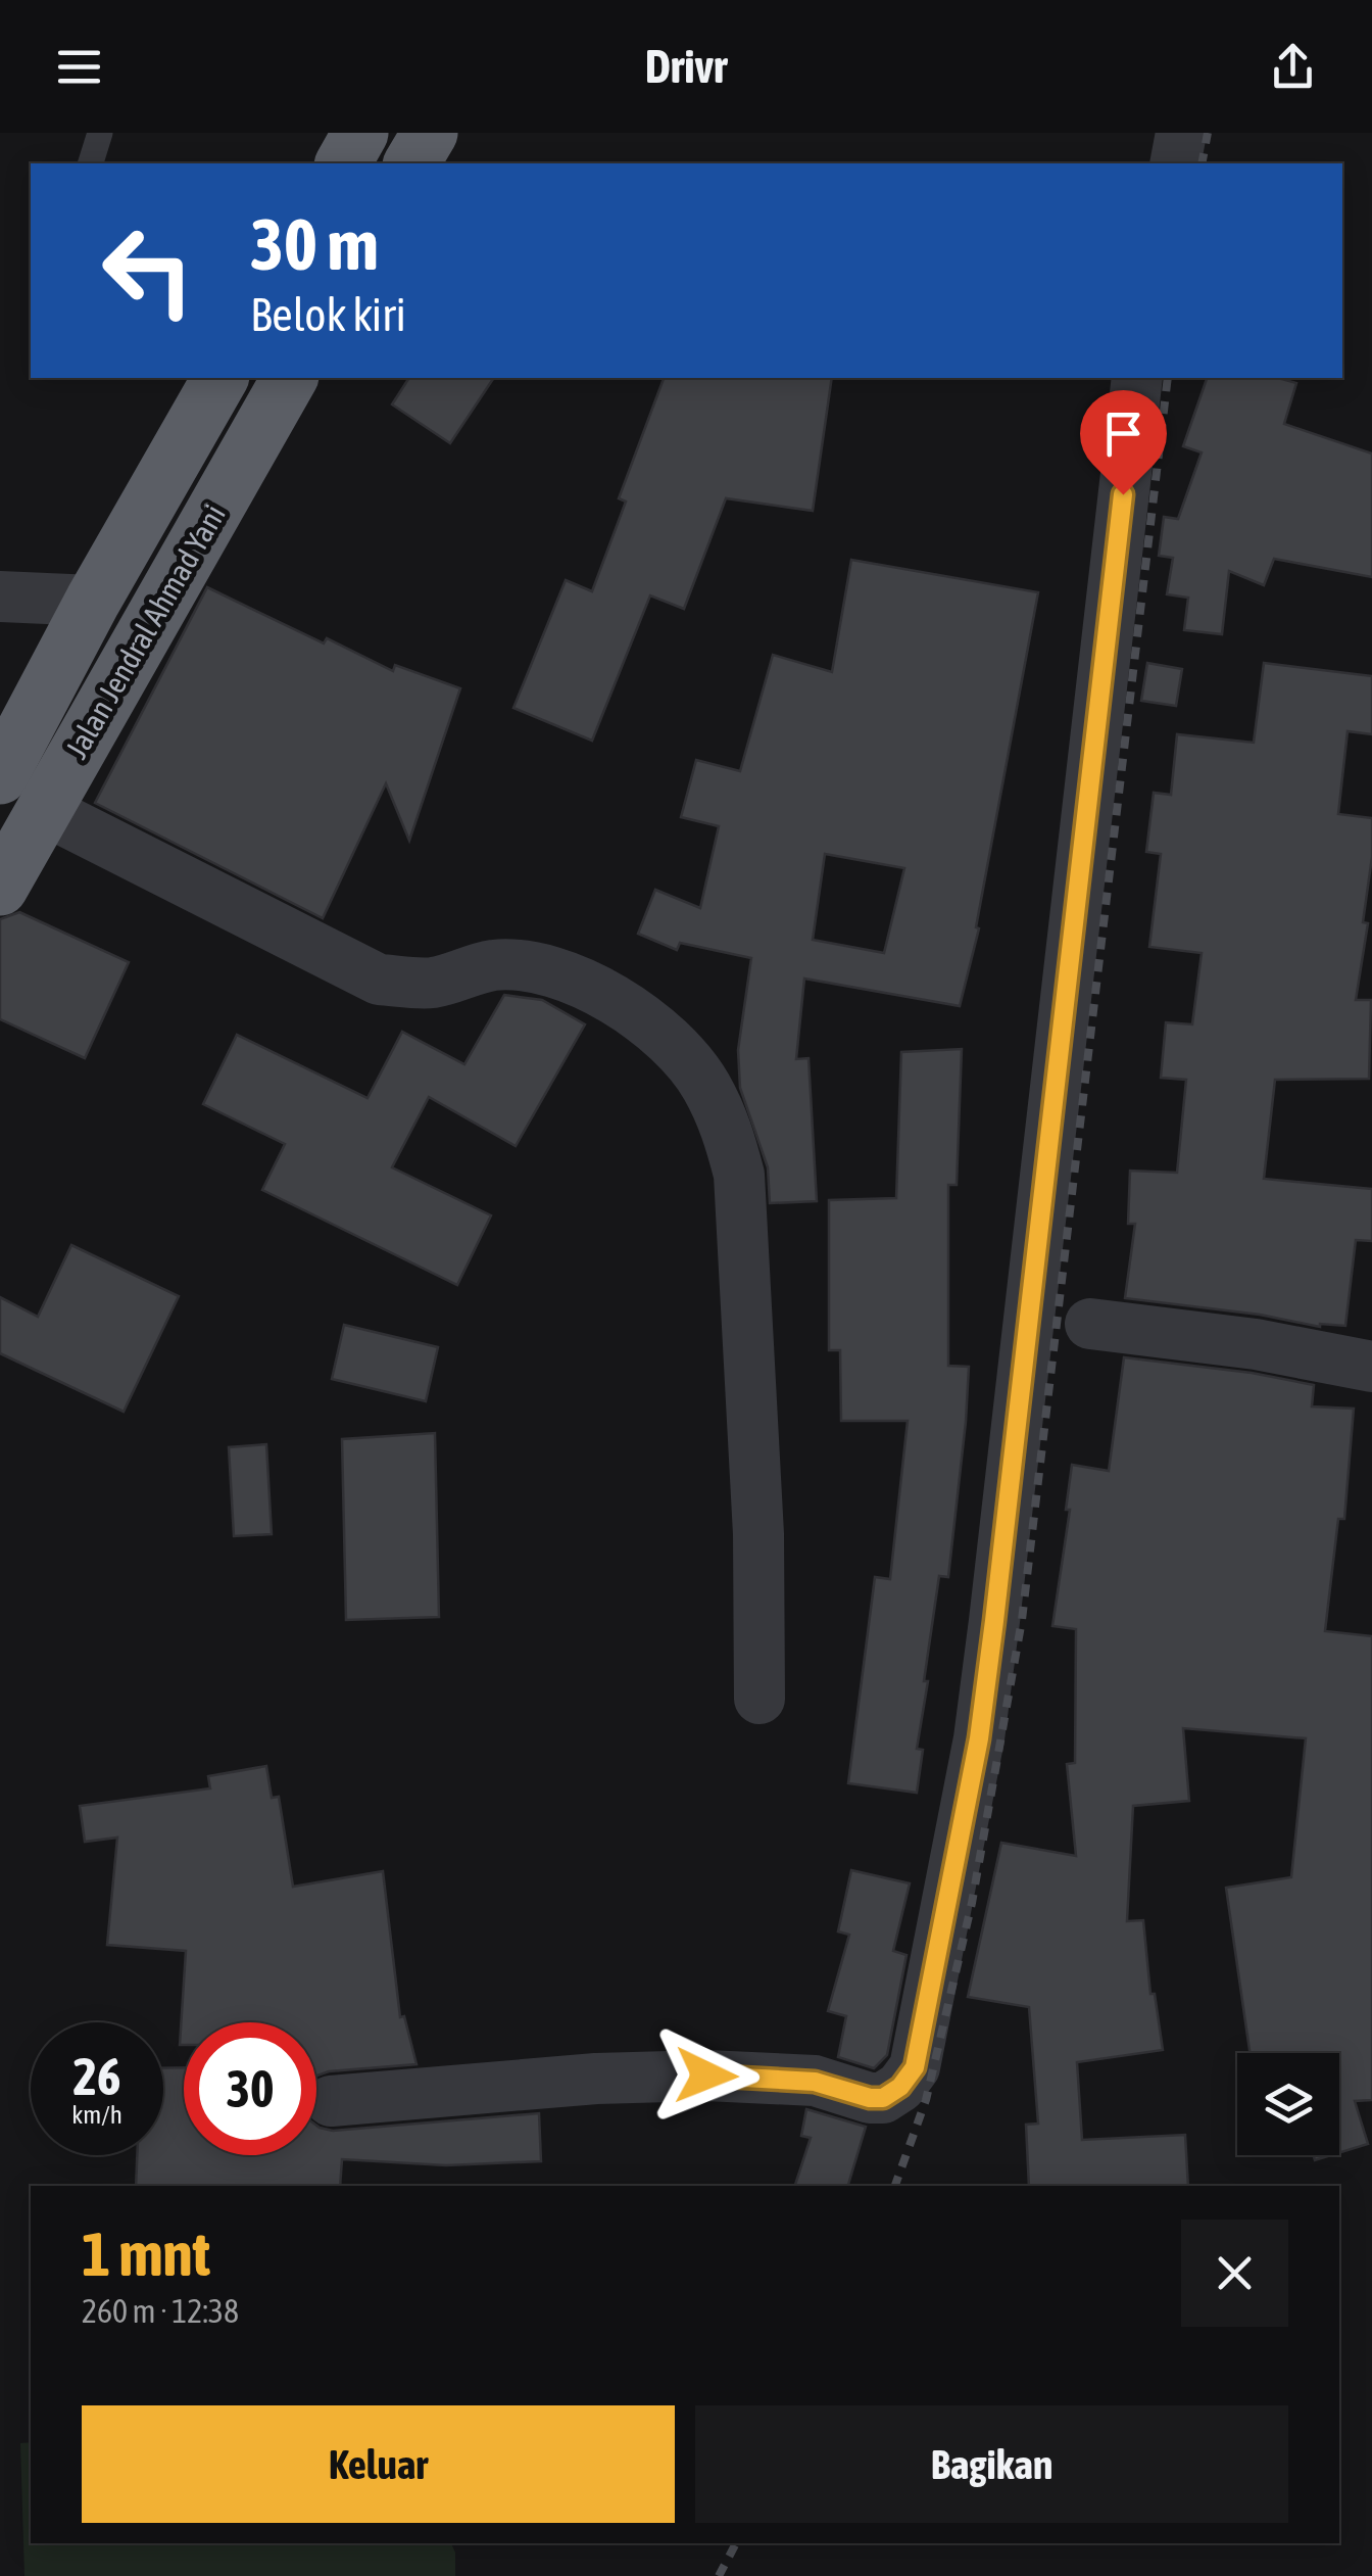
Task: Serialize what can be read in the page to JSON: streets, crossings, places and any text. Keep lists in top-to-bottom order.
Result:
{
  "streets": {
    "highway": ["Jalan Jendral Ahmad Yani"]
  },
  "page": {
    "header": "Drivr",
    "turn": ["30 m", "Belok kiri"],
    "speed": "26 km/h",
    "limit": "30",
    "heading": ["1 mnt", "260 m · 12:38"],
    "buttons": ["Keluar", "Bagikan"]
  }
}
